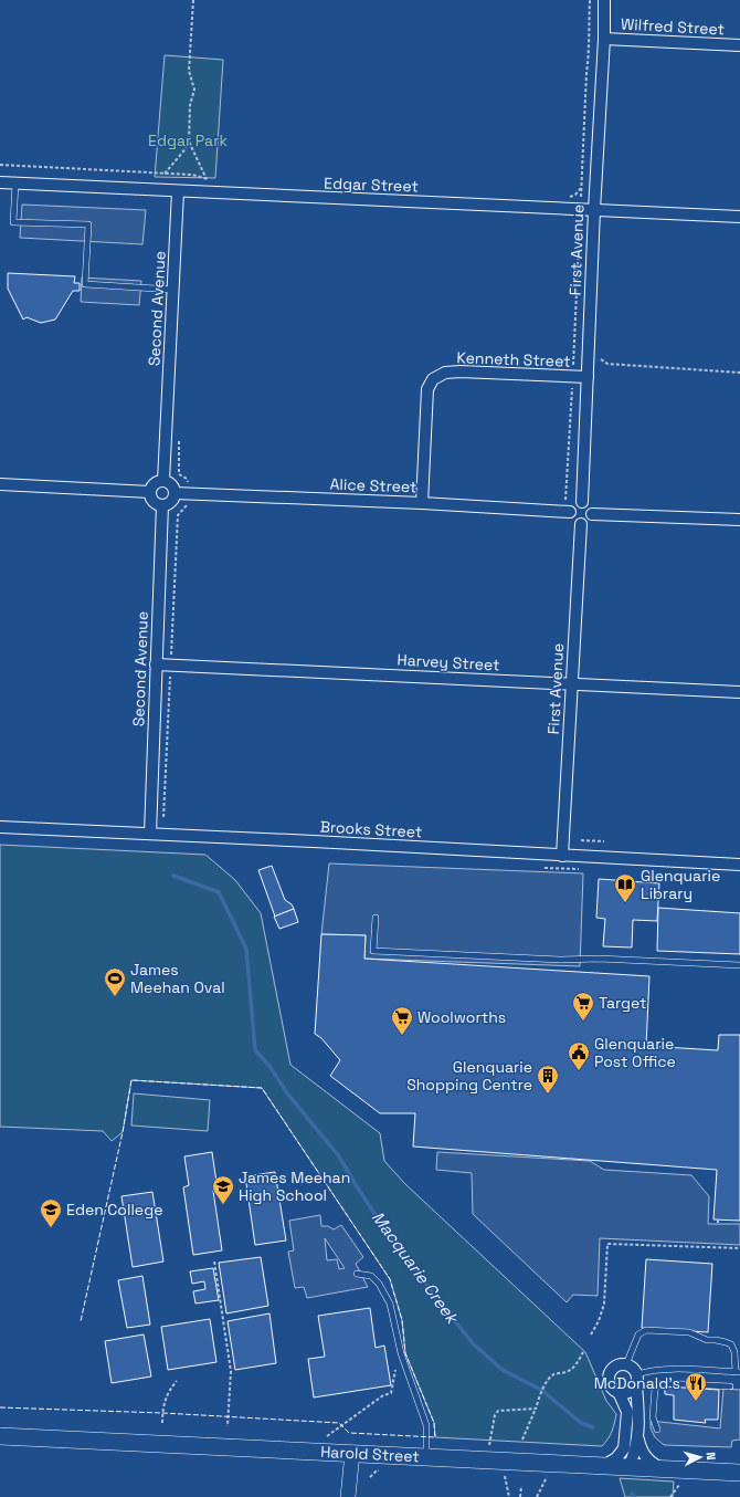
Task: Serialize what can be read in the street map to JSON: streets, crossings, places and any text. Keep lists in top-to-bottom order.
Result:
{
  "streets": {
    "main road": ["Harold Street"],
    "street": [
      "Wilfred Street",
      "Edgar Street",
      "First Avenue",
      "Second Avenue",
      "Kenneth Street",
      "Alice Street",
      "Harvey Street",
      "Brooks Street"
    ]
  },
  "crossings": [
    ["Wilfred Street", "First Avenue"],
    ["Edgar Street", "First Avenue"],
    ["Edgar Street", "Second Avenue"],
    ["First Avenue", "Kenneth Street"],
    ["First Avenue", "Alice Street"],
    ["First Avenue", "Harvey Street"],
    ["First Avenue", "Brooks Street"],
    ["Second Avenue", "Alice Street"],
    ["Second Avenue", "Harvey Street"],
    ["Second Avenue", "Brooks Street"],
    ["Kenneth Street", "Alice Street"]
  ],
  "water": ["Macquarie Creek"],
  "parks": ["Edgar Park"],
  "places": {
    "library": ["Glenquarie Library"],
    "sports": ["James Meehan Oval"],
    "supermarket": ["Target", "Woolworths"],
    "public building": ["Glenquarie Post Office"],
    "building": ["Glenquarie Shopping Centre"],
    "school or university": ["James Meehan High School", "Eden College"],
    "restaurant": ["McDonald's"]
  },
  "north": "right"
}
